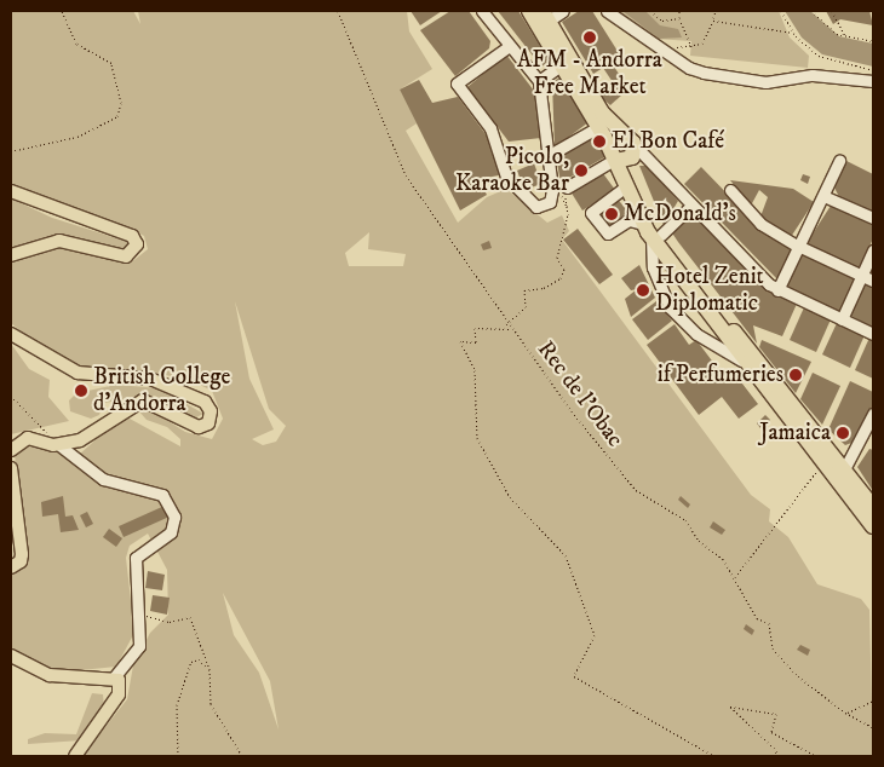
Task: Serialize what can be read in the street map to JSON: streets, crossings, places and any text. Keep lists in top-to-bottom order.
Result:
{
  "streets": {
    "path": ["Rec de l'Obac"]
  },
  "places": [
    "AFM - Andorra Free Market",
    "El Bon Café",
    "Picolo, Karaoke Bar",
    "McDonald's",
    "Hotel Zenit Diplomatic",
    "if Perfumeries",
    "British College d'Andorra",
    "Jamaica"
  ]
}
